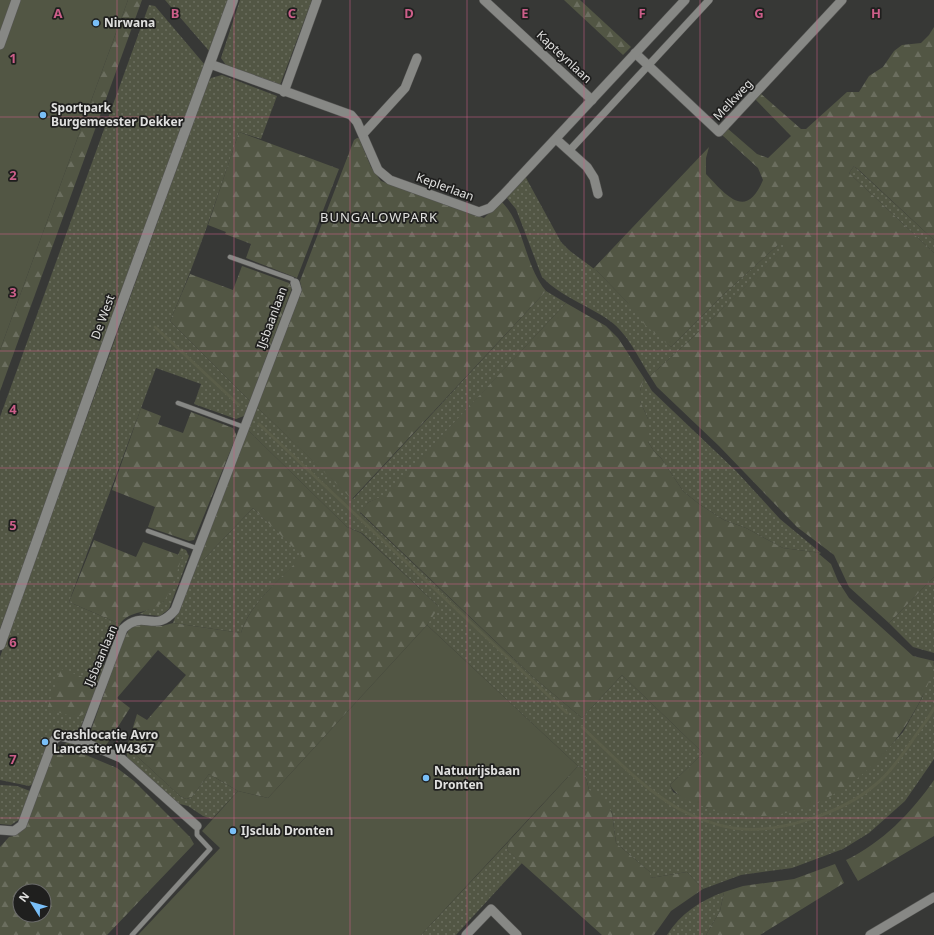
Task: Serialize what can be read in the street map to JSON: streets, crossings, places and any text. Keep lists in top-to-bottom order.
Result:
{
  "streets": {
    "main road": ["De West"],
    "street": [
      "Kapteynlaan",
      "Melkweg",
      "Keplerlaan",
      "IJsbaanlaan"
    ]
  },
  "crossings": [
    ["Kapteynlaan", "Keplerlaan"],
    ["Melkweg", "Keplerlaan"],
    ["Keplerlaan", "De West"]
  ],
  "districts": ["BUNGALOWPARK"],
  "places": [
    "Nirwana",
    "Sportpark Burgemeester Dekker",
    "Crashlocatie Avro Lancaster W4367",
    "Natuurijsbaan Dronten",
    "IJsclub Dronten"
  ],
  "north": "top left",
  "grid": {
    "columns": [
      "A",
      "B",
      "C",
      "D",
      "E",
      "F",
      "G",
      "H"
    ],
    "rows": [
      "1",
      "2",
      "3",
      "4",
      "5",
      "6",
      "7"
    ]
  }
}
